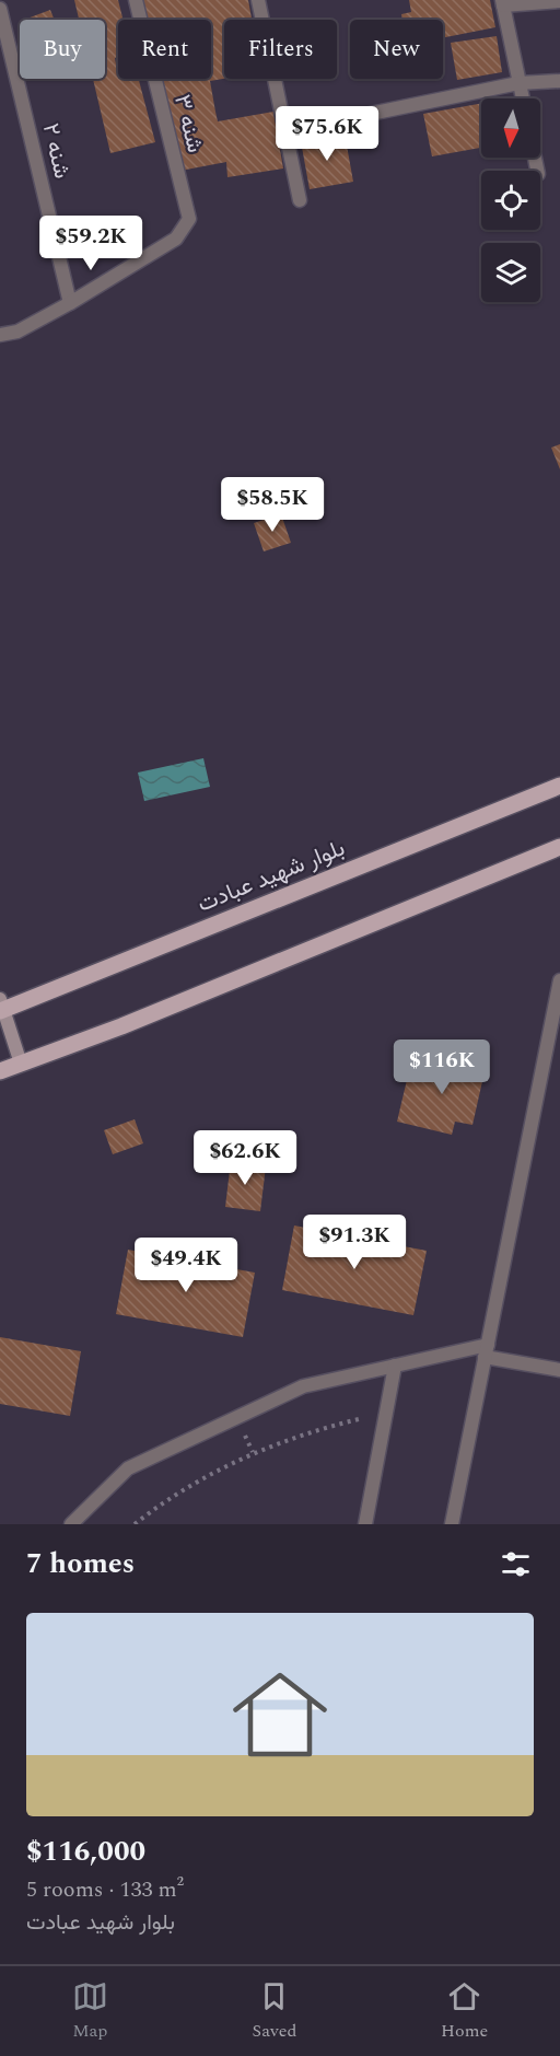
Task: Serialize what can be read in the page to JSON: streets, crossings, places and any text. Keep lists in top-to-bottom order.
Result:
{
  "streets": {
    "main road": ["بلوار شهید عبادت"],
    "street": ["شنه ۳", "شنه ۲"]
  },
  "crossings": [
    ["شنه ۳", "شنه ۲"]
  ],
  "north": "bottom",
  "page": {
    "chip": [
      "Buy",
      "Rent",
      "Filters",
      "New"
    ],
    "price": [
      "$75.6K",
      "$59.2K",
      "$58.5K",
      "$116K",
      "$62.6K",
      "$91.3K",
      "$49.4K"
    ],
    "heading": "7 homes",
    "list": [
      {
        "name": "$116,000",
        "note": "5 rooms · 133 m² · بلوار شهید عبادت"
      }
    ],
    "tabs": ["Map", "Saved", "Home"]
  }
}
